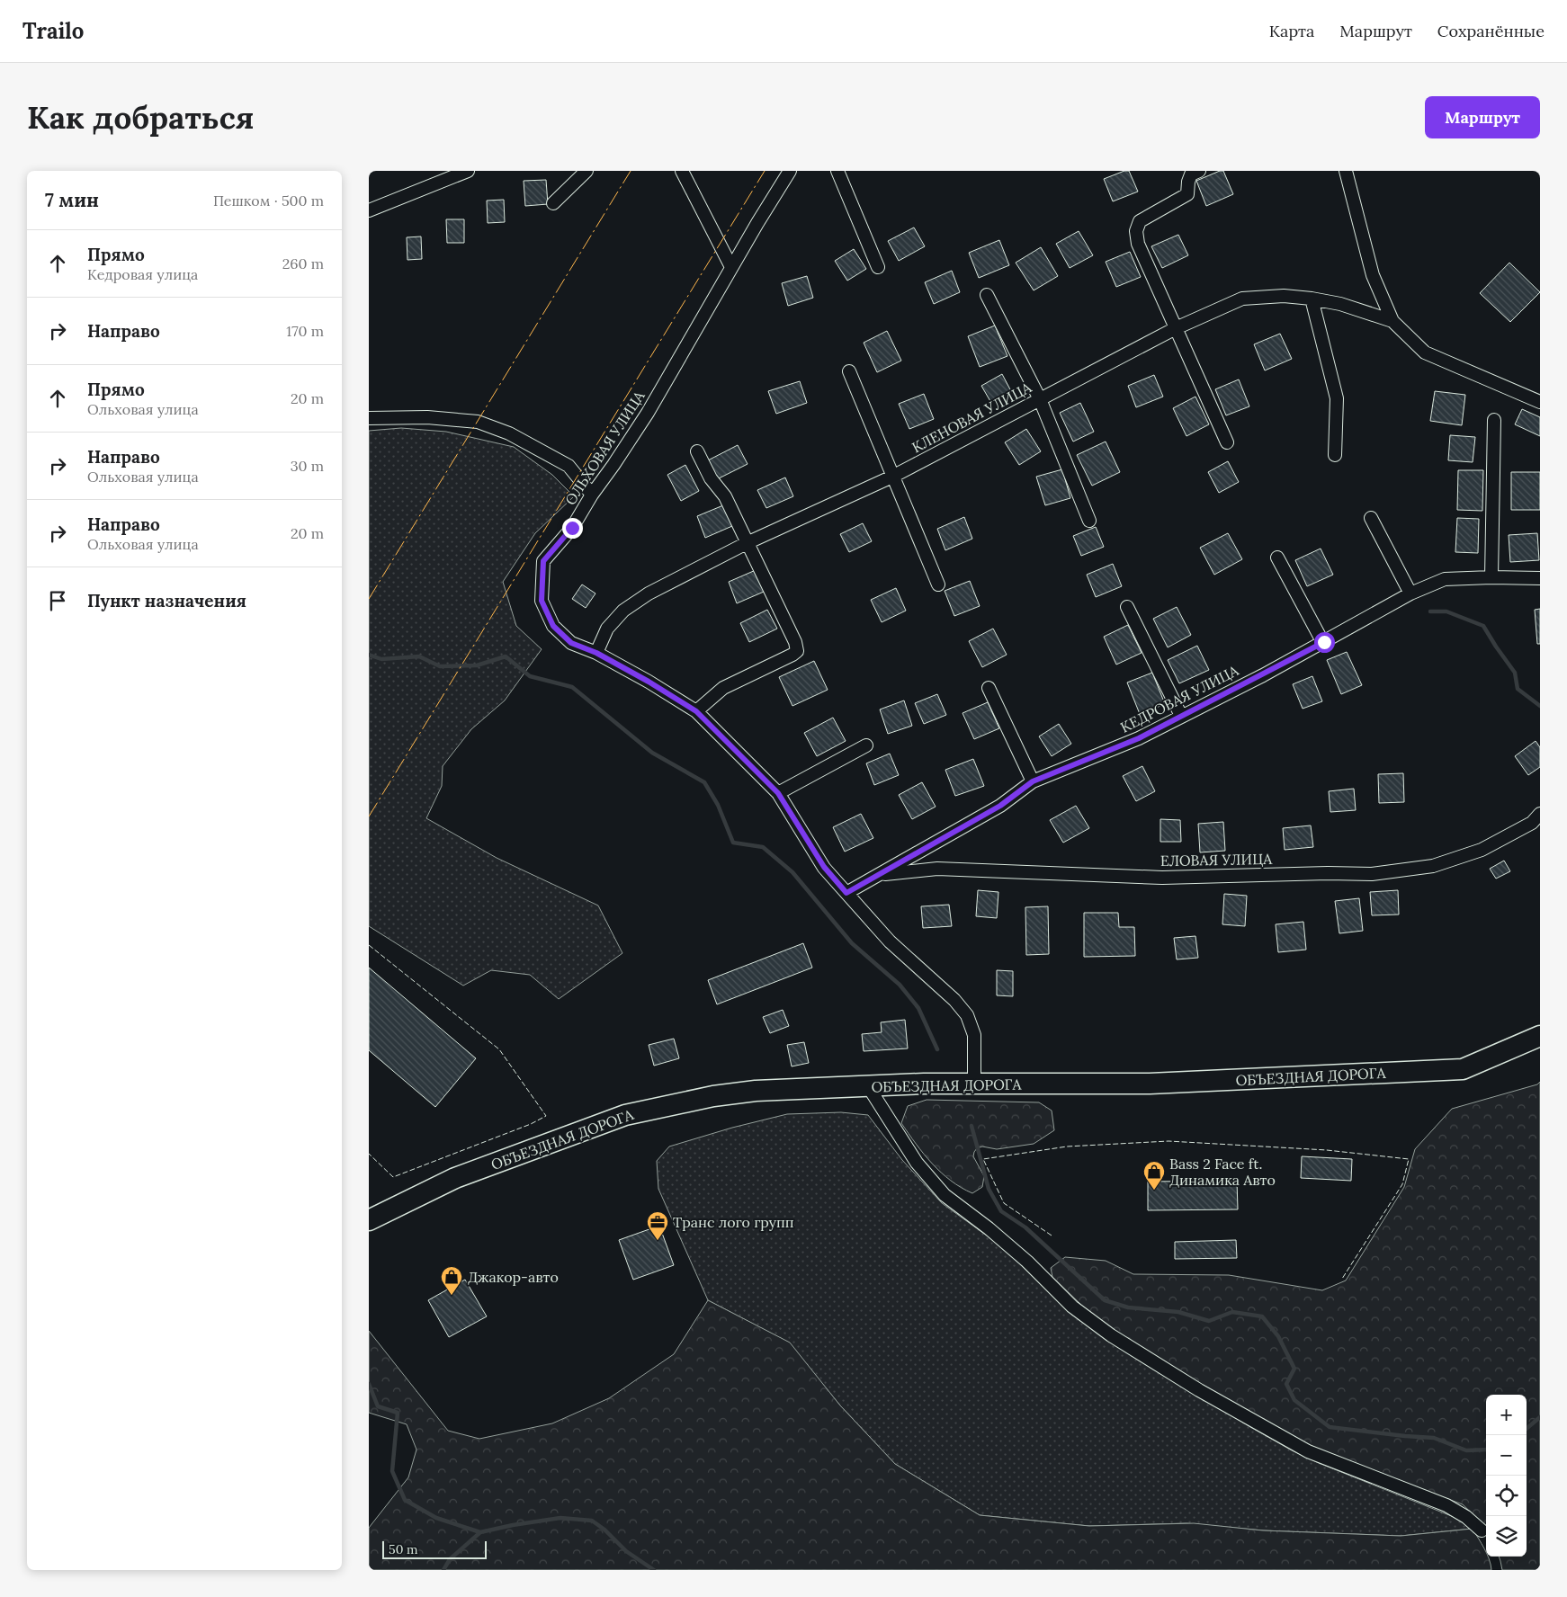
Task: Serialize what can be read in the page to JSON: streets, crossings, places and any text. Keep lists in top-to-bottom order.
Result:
{
  "streets": {
    "main road": ["ОБЪЕЗДНАЯ ДОРОГА"],
    "street": [
      "КЛЕНОВАЯ УЛИЦА",
      "ОЛЬХОВАЯ УЛИЦА",
      "КЕДРОВАЯ УЛИЦА",
      "ЕЛОВАЯ УЛИЦА"
    ]
  },
  "crossings": [
    ["КЛЕНОВАЯ УЛИЦА", "ОЛЬХОВАЯ УЛИЦА"],
    ["ОЛЬХОВАЯ УЛИЦА", "КЕДРОВАЯ УЛИЦА"],
    ["ОЛЬХОВАЯ УЛИЦА", "ОБЪЕЗДНАЯ ДОРОГА"],
    ["КЕДРОВАЯ УЛИЦА", "ЕЛОВАЯ УЛИЦА"]
  ],
  "places": {
    "shop": ["Bass 2 Face ft. Динамика Авто", "Джакор-авто"],
    "office": ["Транс лого групп"]
  },
  "scale_bar": "50 m",
  "page": {
    "header": "Trailo",
    "nav": ["Карта", "Маршрут", "Сохранённые"],
    "buttons": "Маршрут",
    "title": "Как добраться",
    "heading": ["7 мин", "Пешком · 500 m"],
    "list": [
      ["Прямо", "Кедровая улица", "260 m"],
      ["Направо", "170 m"],
      ["Прямо", "Ольховая улица", "20 m"],
      ["Направо", "Ольховая улица", "30 m"],
      ["Направо", "Ольховая улица", "20 m"],
      "Пункт назначения"
    ],
    "map_buttons": ["+", "−"],
    "scale": "50 m"
  }
}
